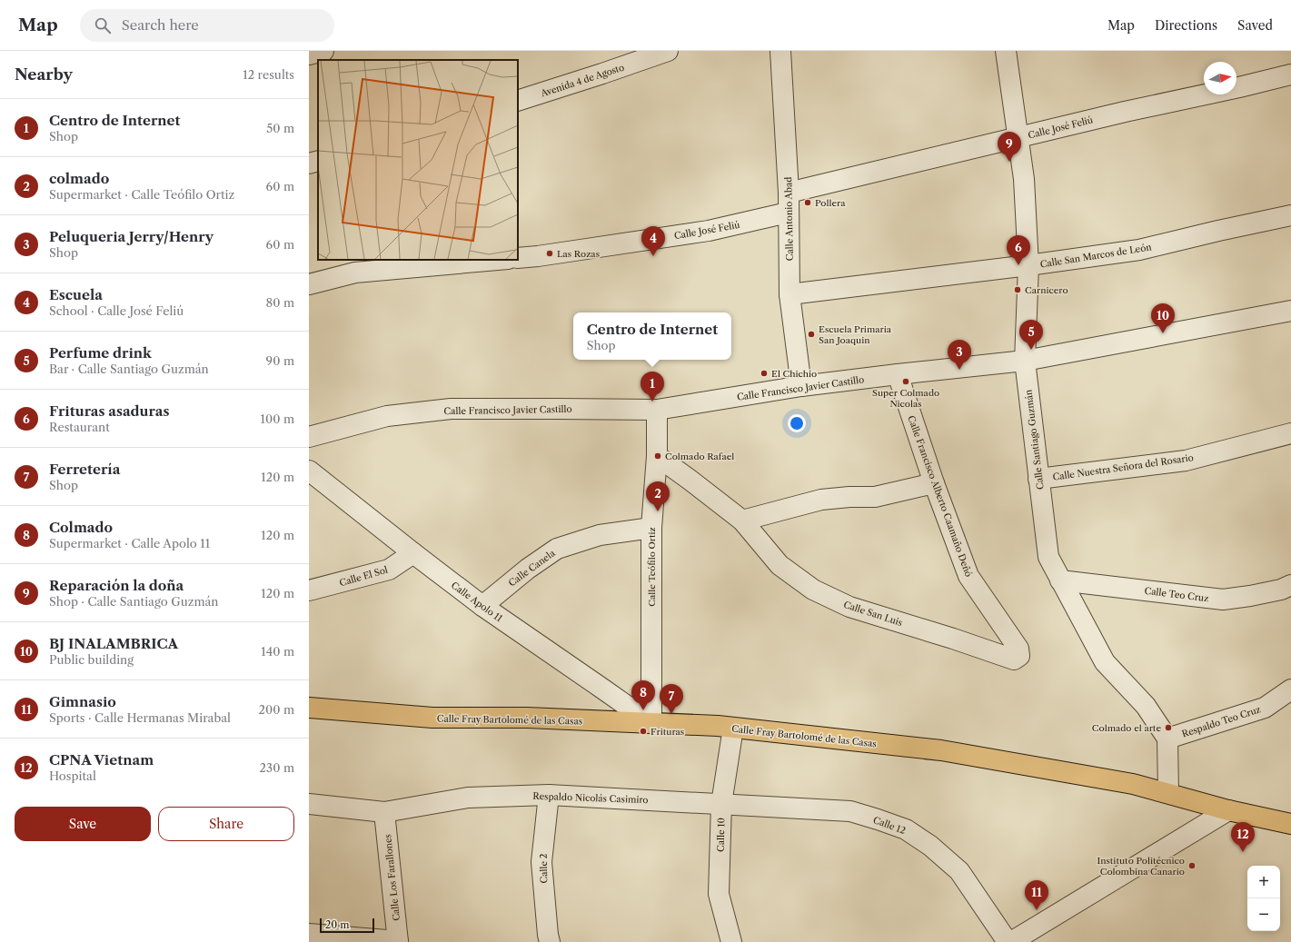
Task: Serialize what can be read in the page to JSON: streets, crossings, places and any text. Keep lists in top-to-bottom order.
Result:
{
  "streets": {
    "main road": ["Calle Fray Bartolomé de las Casas"],
    "street": [
      "Avenida 4 de Agosto",
      "Calle José Feliú",
      "Calle Antonio Abad",
      "Calle San Marcos de León",
      "Calle Francisco Javier Castillo",
      "Calle Santiago Guzmán",
      "Calle Nuestra Señora del Rosario",
      "Calle Francisco Alberto Caamaño Deñó",
      "Calle Teófilo Ortiz",
      "Calle Canela",
      "Calle El Sol",
      "Calle Teo Cruz",
      "Calle Apolo 11",
      "Calle San Luis",
      "Respaldo Teo Cruz",
      "Respaldo Nicolás Casimiro",
      "Calle 12",
      "Calle 10",
      "Calle 2",
      "Calle Los Farallones"
    ]
  },
  "crossings": [
    ["Calle José Feliú", "Calle Antonio Abad"],
    ["Calle José Feliú", "Calle Santiago Guzmán"],
    ["Calle Antonio Abad", "Calle San Marcos de León"],
    ["Calle Antonio Abad", "Calle Francisco Javier Castillo"],
    ["Calle San Marcos de León", "Calle Santiago Guzmán"],
    ["Calle Francisco Javier Castillo", "Calle Santiago Guzmán"],
    ["Calle Francisco Javier Castillo", "Calle Francisco Alberto Caamaño Deñó"],
    ["Calle Francisco Javier Castillo", "Calle Teófilo Ortiz"],
    ["Calle Santiago Guzmán", "Calle Nuestra Señora del Rosario"],
    ["Calle Santiago Guzmán", "Calle Teo Cruz"],
    ["Calle Santiago Guzmán", "Respaldo Teo Cruz"],
    ["Calle Francisco Alberto Caamaño Deñó", "Calle San Luis"],
    ["Calle Teófilo Ortiz", "Calle Canela"],
    ["Calle Teófilo Ortiz", "Calle Apolo 11"],
    ["Calle Teófilo Ortiz", "Calle San Luis"],
    ["Calle Teófilo Ortiz", "Calle Fray Bartolomé de las Casas"],
    ["Calle Canela", "Calle Apolo 11"],
    ["Calle El Sol", "Calle Apolo 11"],
    ["Calle Apolo 11", "Calle Fray Bartolomé de las Casas"],
    ["Calle Fray Bartolomé de las Casas", "Calle 10"],
    ["Respaldo Nicolás Casimiro", "Calle 12"],
    ["Respaldo Nicolás Casimiro", "Calle 10"],
    ["Respaldo Nicolás Casimiro", "Calle 2"],
    ["Respaldo Nicolás Casimiro", "Calle Los Farallones"],
    ["Calle 12", "Calle 10"]
  ],
  "places": [
    "Pollera",
    "Las Rozas",
    "Carnicero",
    "Escuela Primaria San Joaquin",
    "El Chichio",
    "Super Colmado Nicolas",
    "Colmado Rafael",
    "Colmado el arte",
    "Frituras",
    "Instituto Politécnico Colombina Canario"
  ],
  "scale_bar": "20 m",
  "north": "right",
  "page": {
    "header": "Map",
    "search": "Search here",
    "nav": ["Map", "Directions", "Saved"],
    "heading": ["Nearby", "12 results"],
    "list": [
      {
        "mark": "1",
        "name": "Centro de Internet",
        "note": "Shop",
        "value": "50 m"
      },
      {
        "mark": "2",
        "name": "colmado",
        "note": "Supermarket · Calle Teófilo Ortiz",
        "value": "60 m"
      },
      {
        "mark": "3",
        "name": "Peluqueria Jerry/Henry",
        "note": "Shop",
        "value": "60 m"
      },
      {
        "mark": "4",
        "name": "Escuela",
        "note": "School · Calle José Feliú",
        "value": "80 m"
      },
      {
        "mark": "5",
        "name": "Perfume drink",
        "note": "Bar · Calle Santiago Guzmán",
        "value": "90 m"
      },
      {
        "mark": "6",
        "name": "Frituras asaduras",
        "note": "Restaurant",
        "value": "100 m"
      },
      {
        "mark": "7",
        "name": "Ferretería",
        "note": "Shop",
        "value": "120 m"
      },
      {
        "mark": "8",
        "name": "Colmado",
        "note": "Supermarket · Calle Apolo 11",
        "value": "120 m"
      },
      {
        "mark": "9",
        "name": "Reparación la doña",
        "note": "Shop · Calle Santiago Guzmán",
        "value": "120 m"
      },
      {
        "mark": "10",
        "name": "BJ INALAMBRICA",
        "note": "Public building",
        "value": "140 m"
      },
      {
        "mark": "11",
        "name": "Gimnasio",
        "note": "Sports · Calle Hermanas Mirabal",
        "value": "200 m"
      },
      {
        "mark": "12",
        "name": "CPNA Vietnam",
        "note": "Hospital",
        "value": "230 m"
      }
    ],
    "pins": [
      "9",
      "4",
      "6",
      "10",
      "5",
      "3",
      "1",
      "2",
      "8",
      "7",
      "12",
      "11"
    ],
    "popup": ["Centro de Internet", "Shop"],
    "buttons": ["Save", "Share"],
    "map_buttons": ["+", "−"],
    "scale": "20 m"
  }
}
